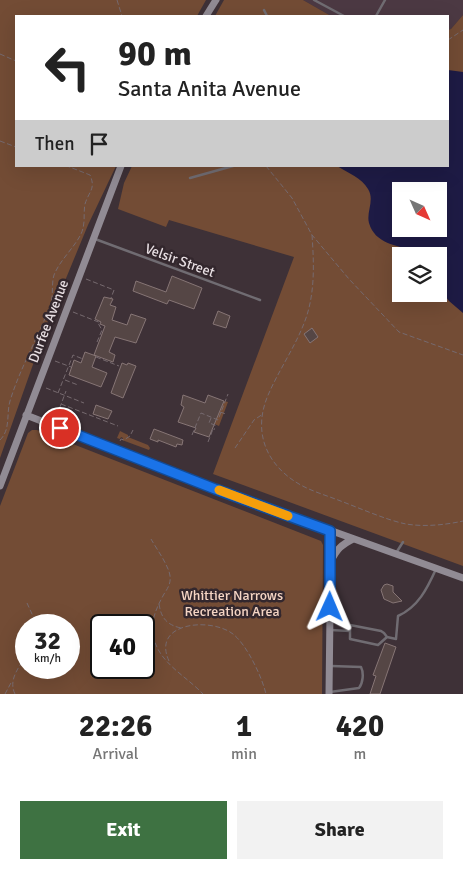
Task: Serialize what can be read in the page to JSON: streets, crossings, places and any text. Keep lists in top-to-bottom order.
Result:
{
  "streets": {
    "main road": ["Durfee Avenue"],
    "lane": ["Velsir Street"]
  },
  "crossings": [
    ["Velsir Street", "Durfee Avenue"]
  ],
  "parks": ["Whittier Narrows Recreation Area"],
  "north": "bottom right",
  "page": {
    "turn": ["90 m", "Santa Anita Avenue"],
    "then": "Then",
    "speed": "32 km/h",
    "limit": "40",
    "eta": [
      "22:26",
      "Arrival",
      "1",
      "min",
      "420",
      "m"
    ],
    "buttons": ["Exit", "Share"]
  }
}
